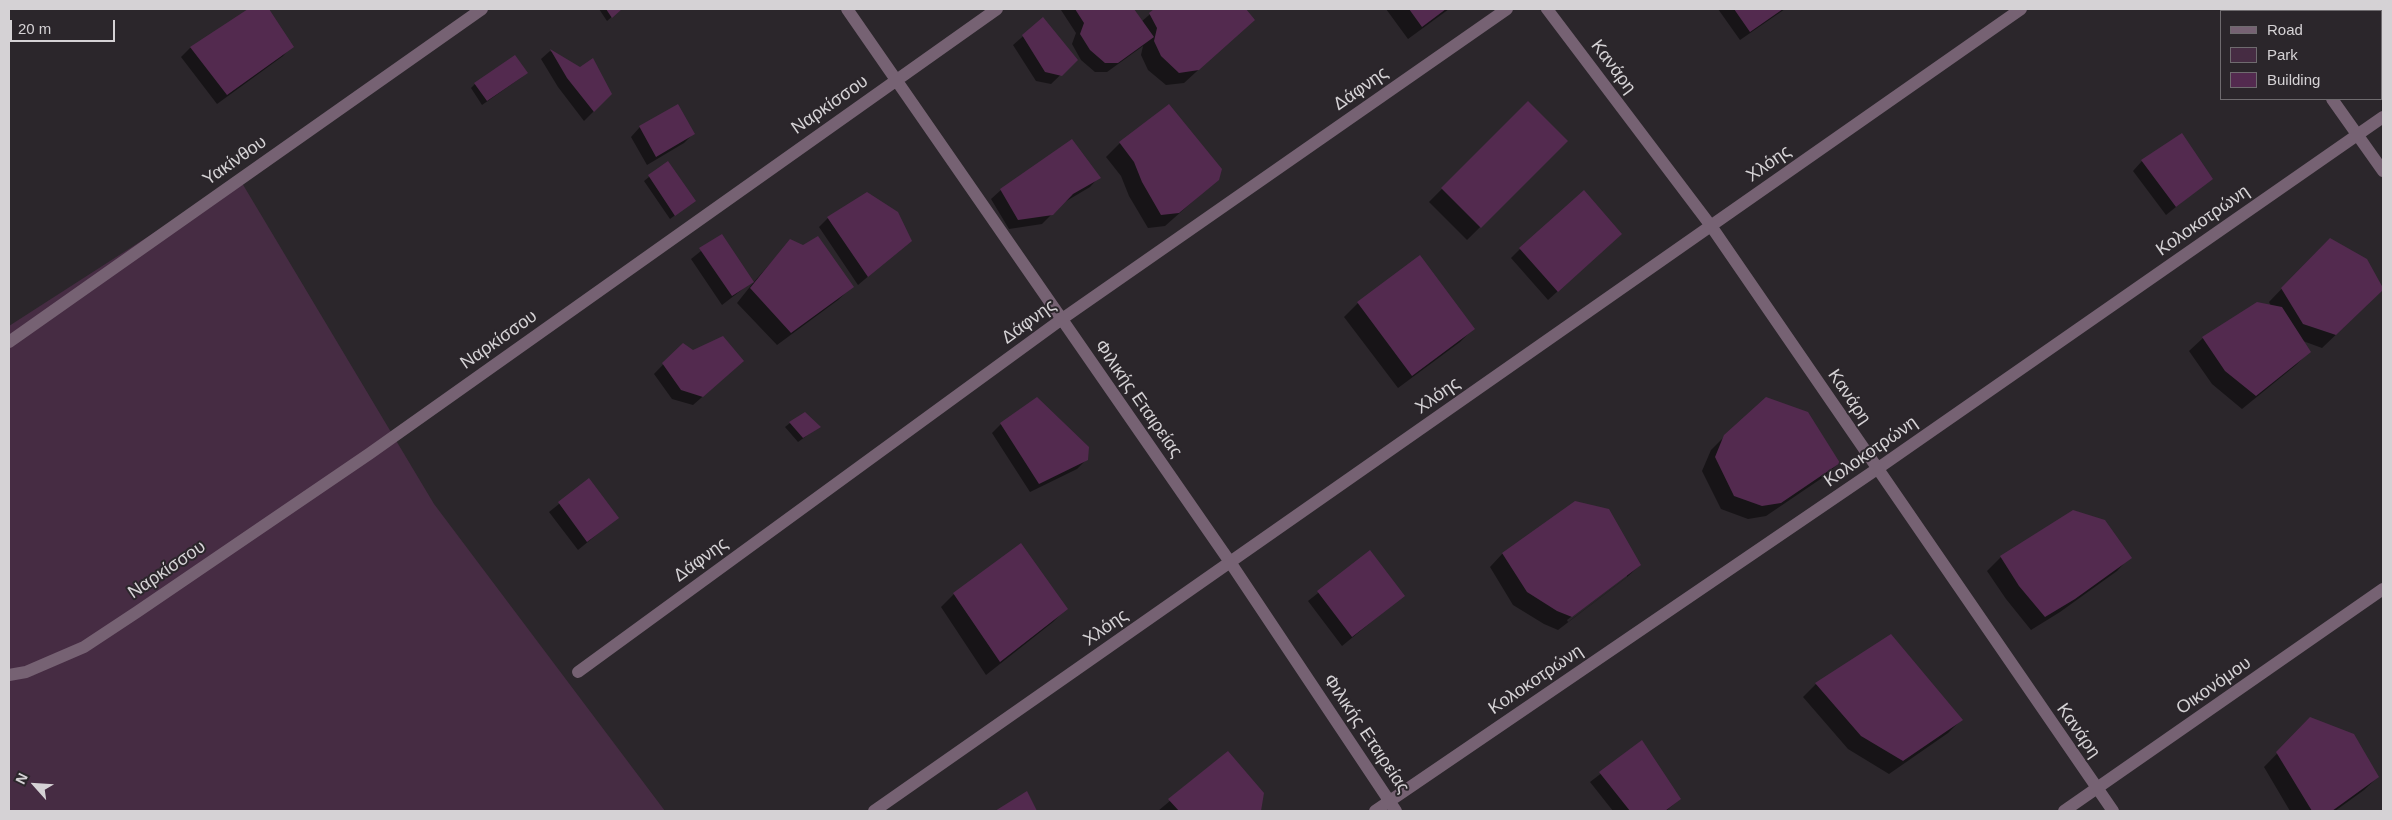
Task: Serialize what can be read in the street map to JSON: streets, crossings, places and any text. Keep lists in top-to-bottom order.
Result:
{
  "streets": {
    "street": [
      "Κανάρη",
      "Δάφνης",
      "Ναρκίσσου",
      "Υακίνθου",
      "Χλόης",
      "Κολοκοτρώνη",
      "Φιλικής Εταιρείας",
      "Οικονόμου"
    ]
  },
  "crossings": [
    ["Κανάρη", "Χλόης"],
    ["Κανάρη", "Κολοκοτρώνη"],
    ["Κανάρη", "Οικονόμου"],
    ["Δάφνης", "Φιλικής Εταιρείας"],
    ["Ναρκίσσου", "Φιλικής Εταιρείας"],
    ["Χλόης", "Φιλικής Εταιρείας"],
    ["Κολοκοτρώνη", "Φιλικής Εταιρείας"]
  ],
  "legend": ["Road", "Park", "Building"],
  "scale_bar": "20 m",
  "north": "top left"
}
